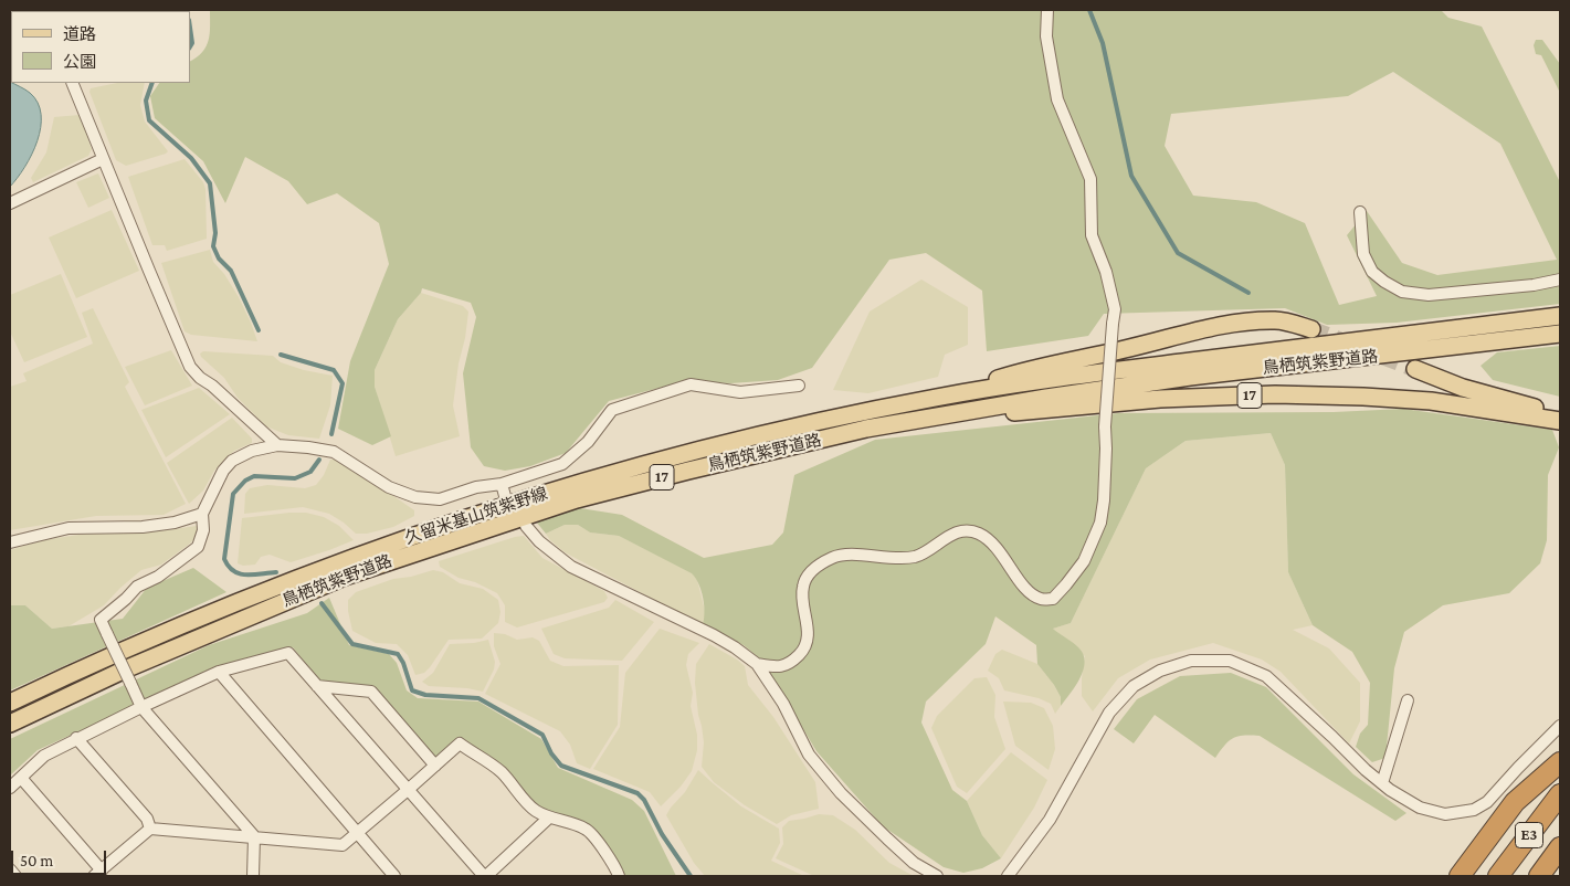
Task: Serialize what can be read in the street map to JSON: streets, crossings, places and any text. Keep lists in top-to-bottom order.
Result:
{
  "streets": {
    "highway": ["E3"],
    "main road": ["鳥栖筑紫野道路", "17", "久留米基山筑紫野線"]
  },
  "crossings": [
    ["鳥栖筑紫野道路", "17"],
    ["鳥栖筑紫野道路", "久留米基山筑紫野線"]
  ],
  "legend": ["道路", "公園"],
  "scale_bar": "50 m"
}
